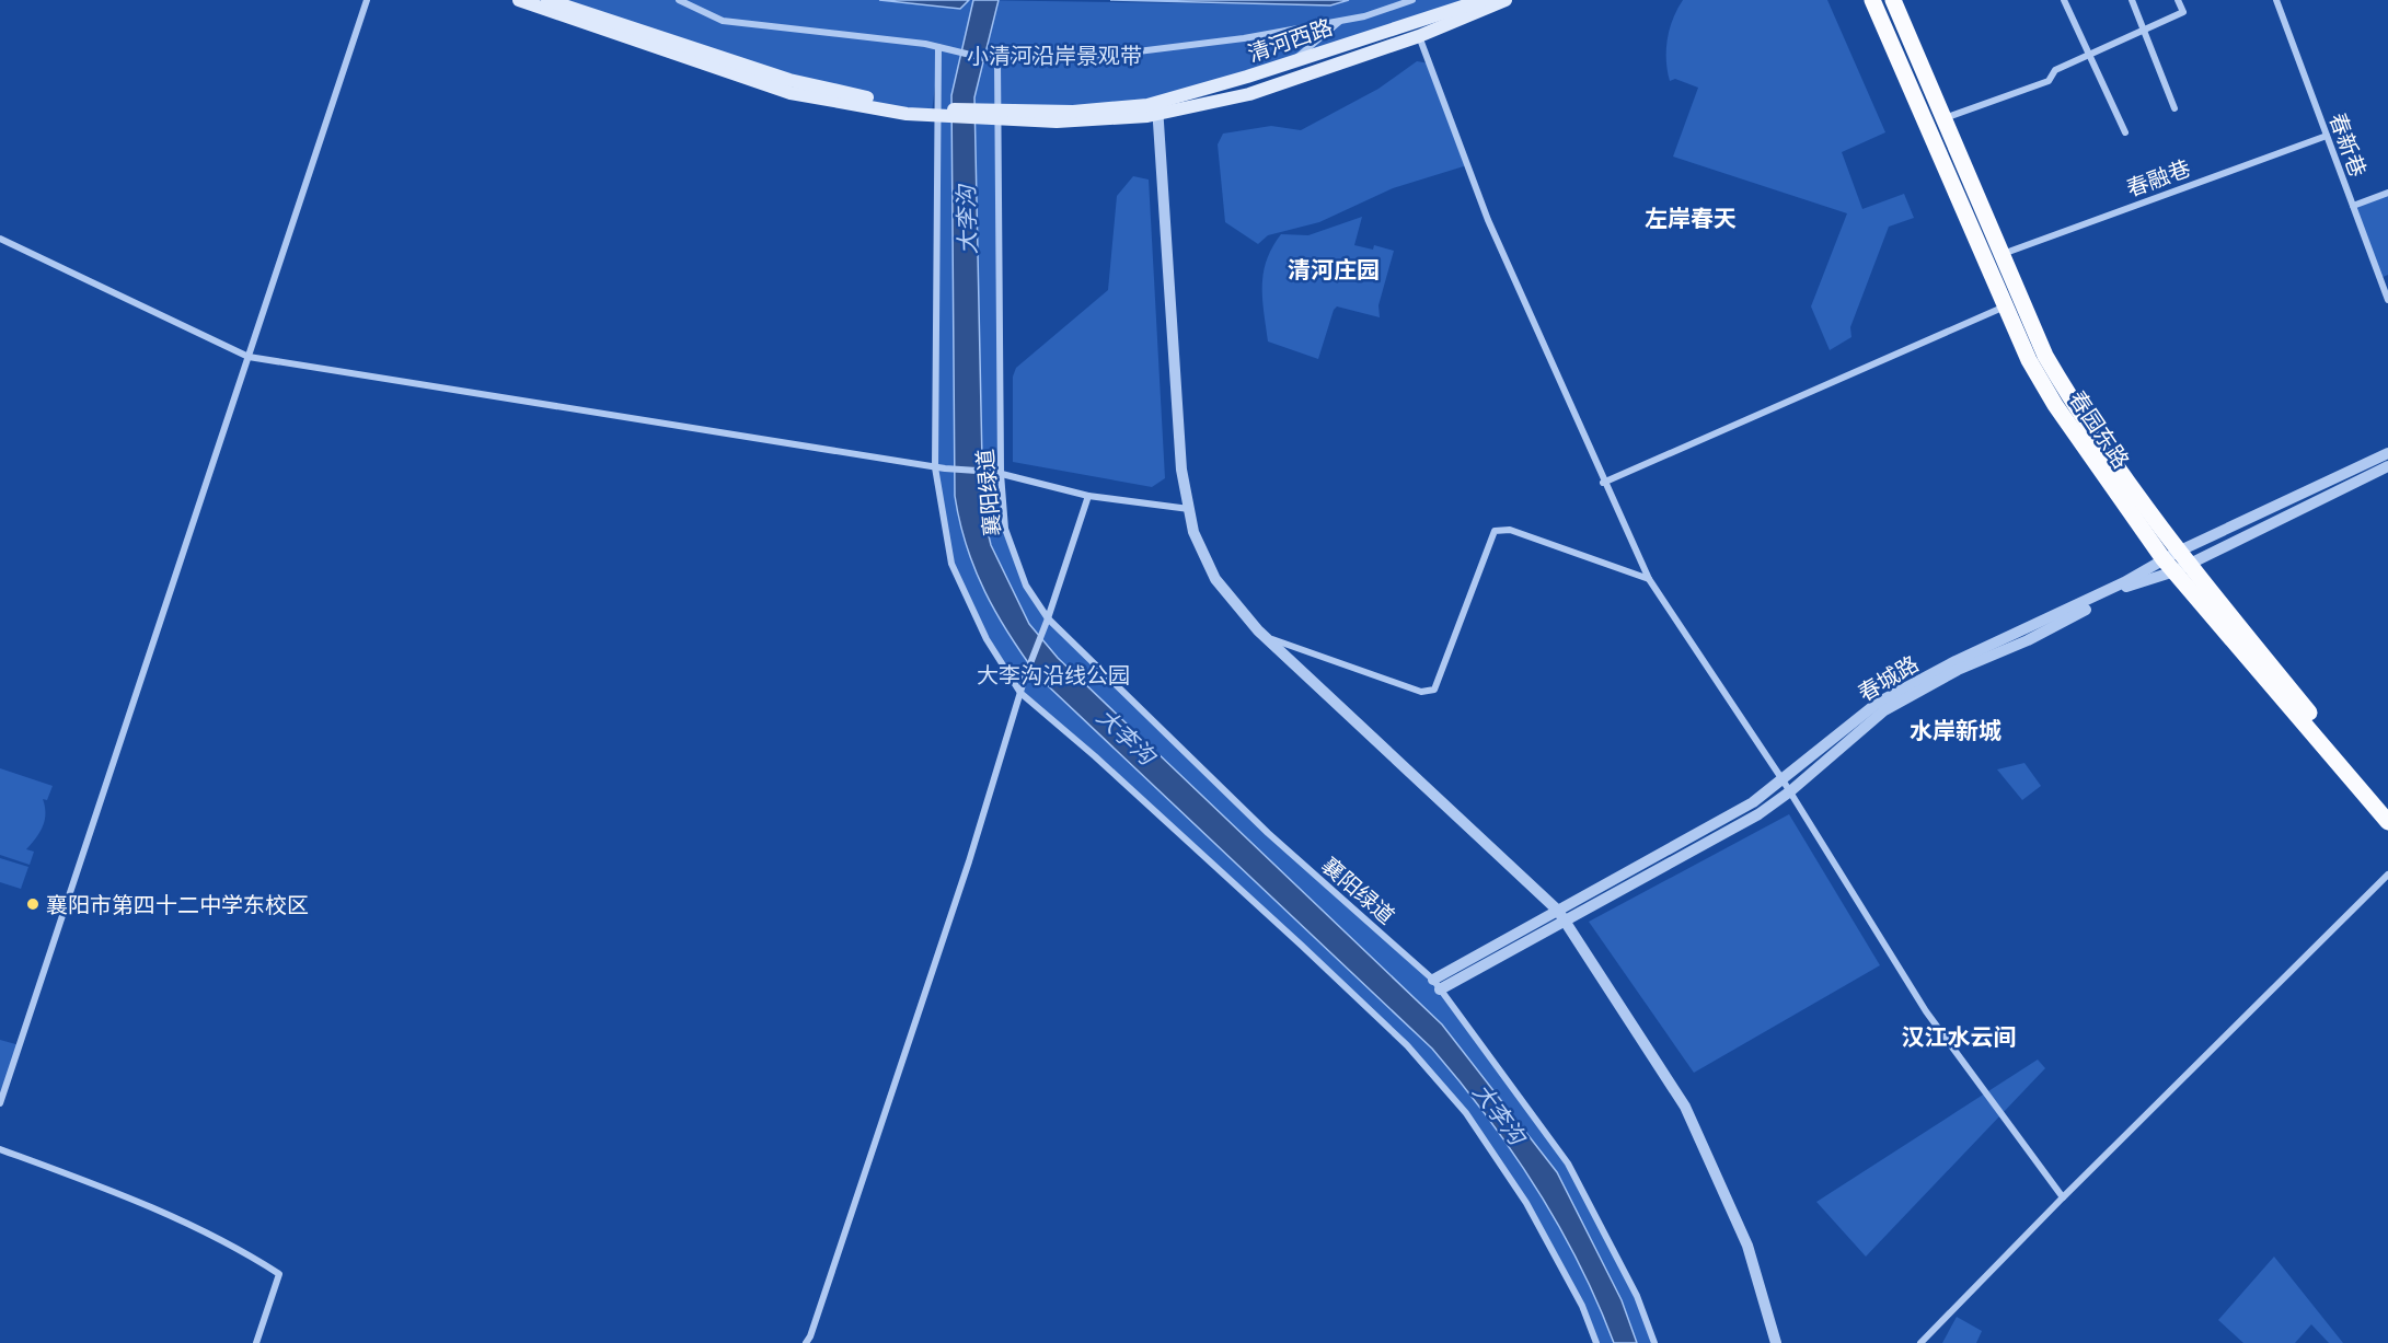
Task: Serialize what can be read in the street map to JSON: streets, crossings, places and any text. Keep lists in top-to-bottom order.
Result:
{
  "streets": {
    "main road": ["清河西路", "春园东路"],
    "street": [
      "春新巷",
      "春融巷",
      "襄阳绿道",
      "春城路"
    ]
  },
  "crossings": [
    ["春新巷", "春融巷"],
    ["春融巷", "春园东路"],
    ["春园东路", "春城路"],
    ["襄阳绿道", "春城路"]
  ],
  "districts": [
    "左岸春天",
    "清河庄园",
    "水岸新城",
    "汉江水云间"
  ],
  "water": ["大李沟"],
  "parks": ["小清河沿岸景观带", "大李沟沿线公园"],
  "places": ["襄阳市第四十二中学东校区"]
}
